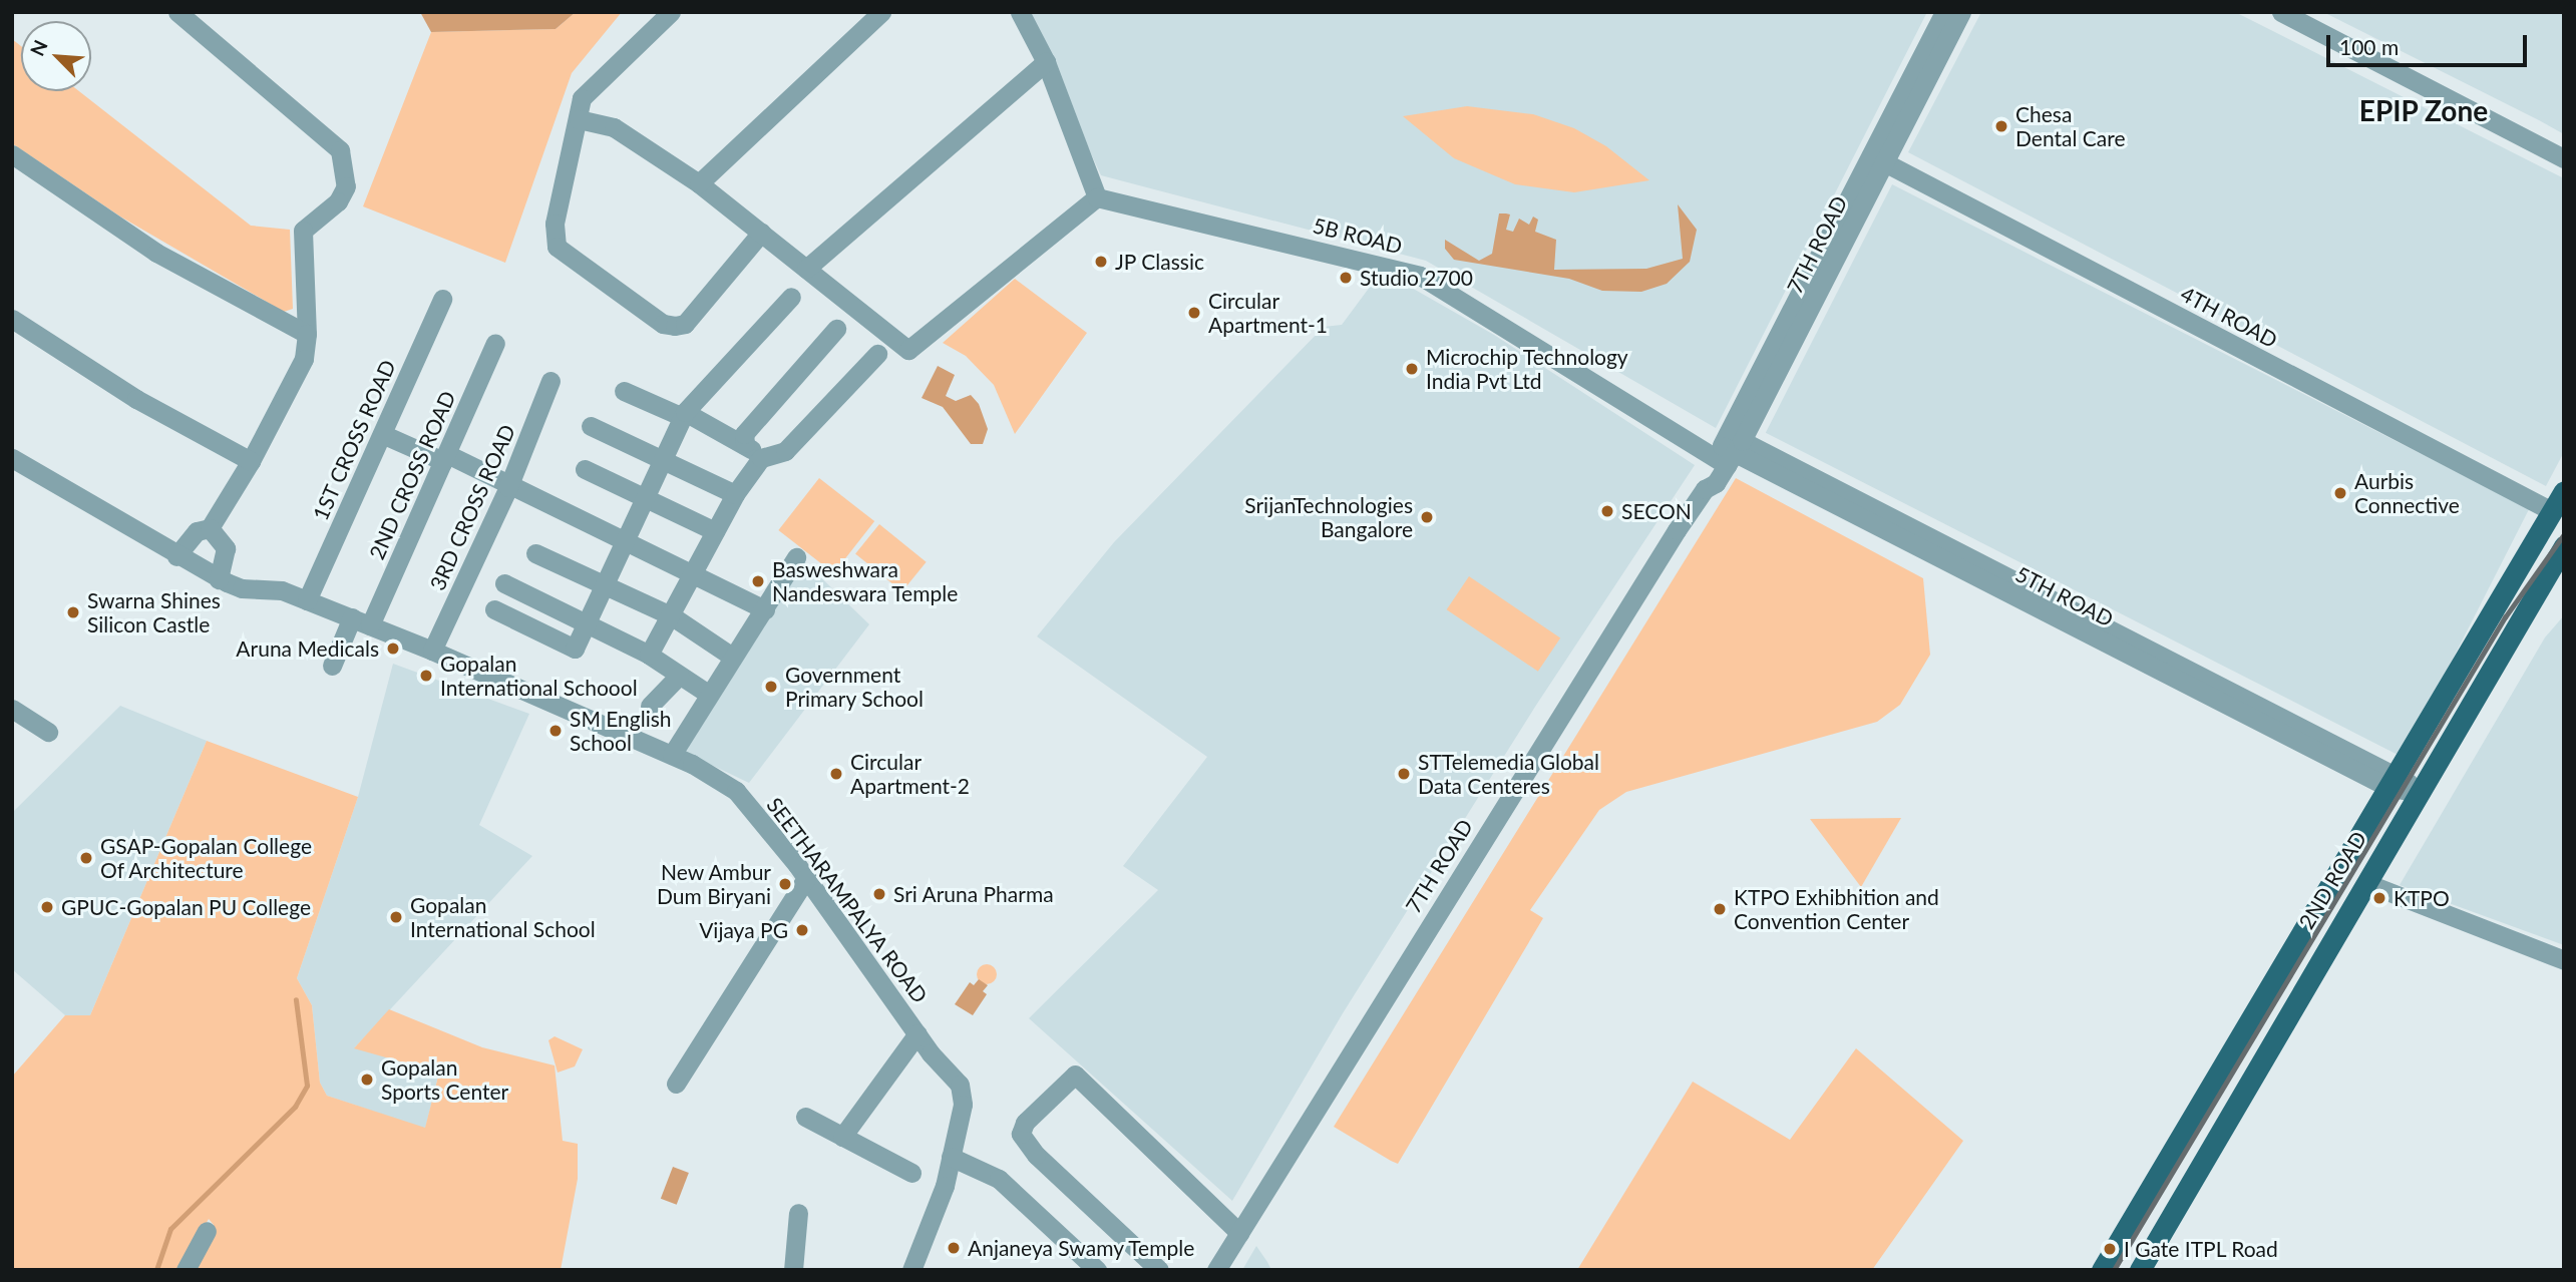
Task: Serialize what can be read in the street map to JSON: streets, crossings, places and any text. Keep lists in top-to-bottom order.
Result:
{
  "streets": {
    "main road": ["2ND ROAD"],
    "street": [
      "5B ROAD",
      "7TH ROAD",
      "4TH ROAD",
      "1ST CROSS ROAD",
      "2ND CROSS ROAD",
      "3RD CROSS ROAD",
      "5TH ROAD",
      "SEETHARAMPALYA ROAD"
    ]
  },
  "crossings": [
    ["5B ROAD", "7TH ROAD"],
    ["5B ROAD", "5TH ROAD"],
    ["7TH ROAD", "4TH ROAD"],
    ["7TH ROAD", "5TH ROAD"],
    ["4TH ROAD", "2ND ROAD"],
    ["1ST CROSS ROAD", "SEETHARAMPALYA ROAD"],
    ["2ND CROSS ROAD", "SEETHARAMPALYA ROAD"],
    ["3RD CROSS ROAD", "SEETHARAMPALYA ROAD"],
    ["5TH ROAD", "2ND ROAD"]
  ],
  "districts": ["EPIP Zone"],
  "places": [
    "Chesa Dental Care",
    "JP Classic",
    "Studio 2700",
    "Circular Apartment-1",
    "Microchip Technology India Pvt Ltd",
    "Aurbis Connective",
    "SECON",
    "SrijanTechnologies Bangalore",
    "Basweshwara Nandeswara Temple",
    "Swarna Shines Silicon Castle",
    "Aruna Medicals",
    "Gopalan International Schoool",
    "Government Primary School",
    "SM English School",
    "Circular Apartment-2",
    "STTelemedia Global Data Centeres",
    "GSAP-Gopalan College Of Architecture",
    "New Ambur Dum Biryani",
    "Sri Aruna Pharma",
    "KTPO",
    "GPUC-Gopalan PU College",
    "KTPO Exhibhition and Convention Center",
    "Gopalan International School",
    "Vijaya PG",
    "Gopalan Sports Center",
    "Anjaneya Swamy Temple",
    "I Gate ITPL Road"
  ],
  "scale_bar": "100 m",
  "north": "top left"
}
